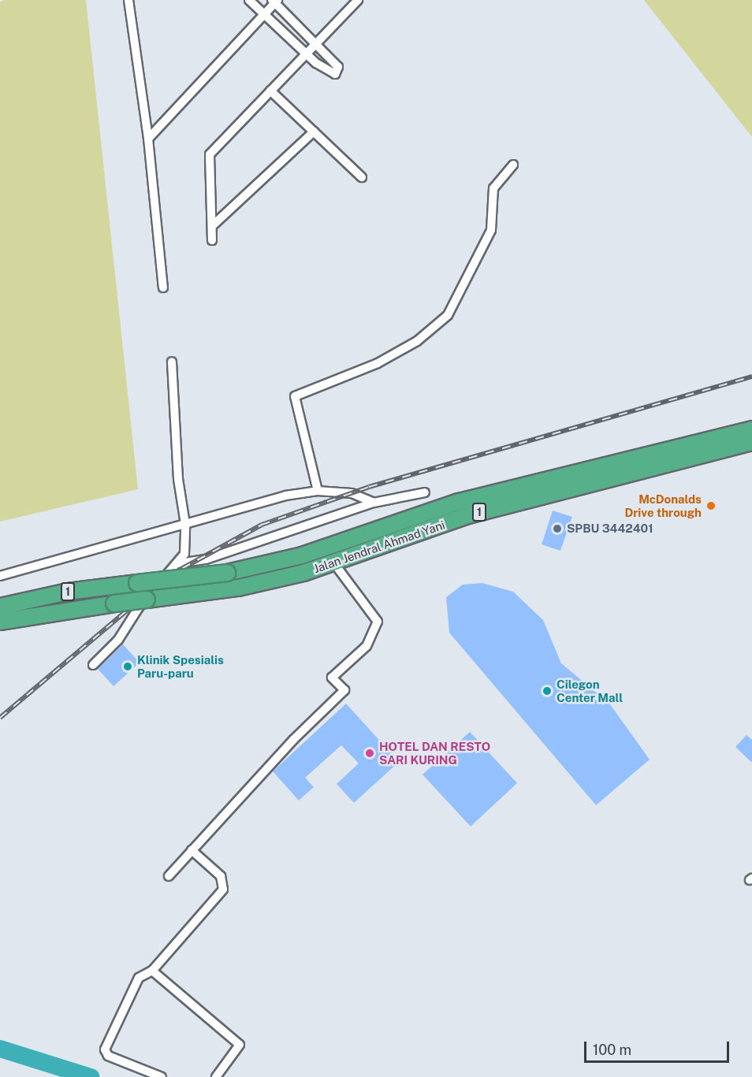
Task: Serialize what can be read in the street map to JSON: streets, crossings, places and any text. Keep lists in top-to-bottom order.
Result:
{
  "streets": {
    "highway": ["1", "Jalan Jendral Ahmad Yani"]
  },
  "places": [
    "McDonalds Drive through",
    "SPBU 3442401",
    "Klinik Spesialis Paru-paru",
    "Cilegon Center Mall",
    "HOTEL DAN RESTO SARI KURING"
  ],
  "scale_bar": "100 m"
}
